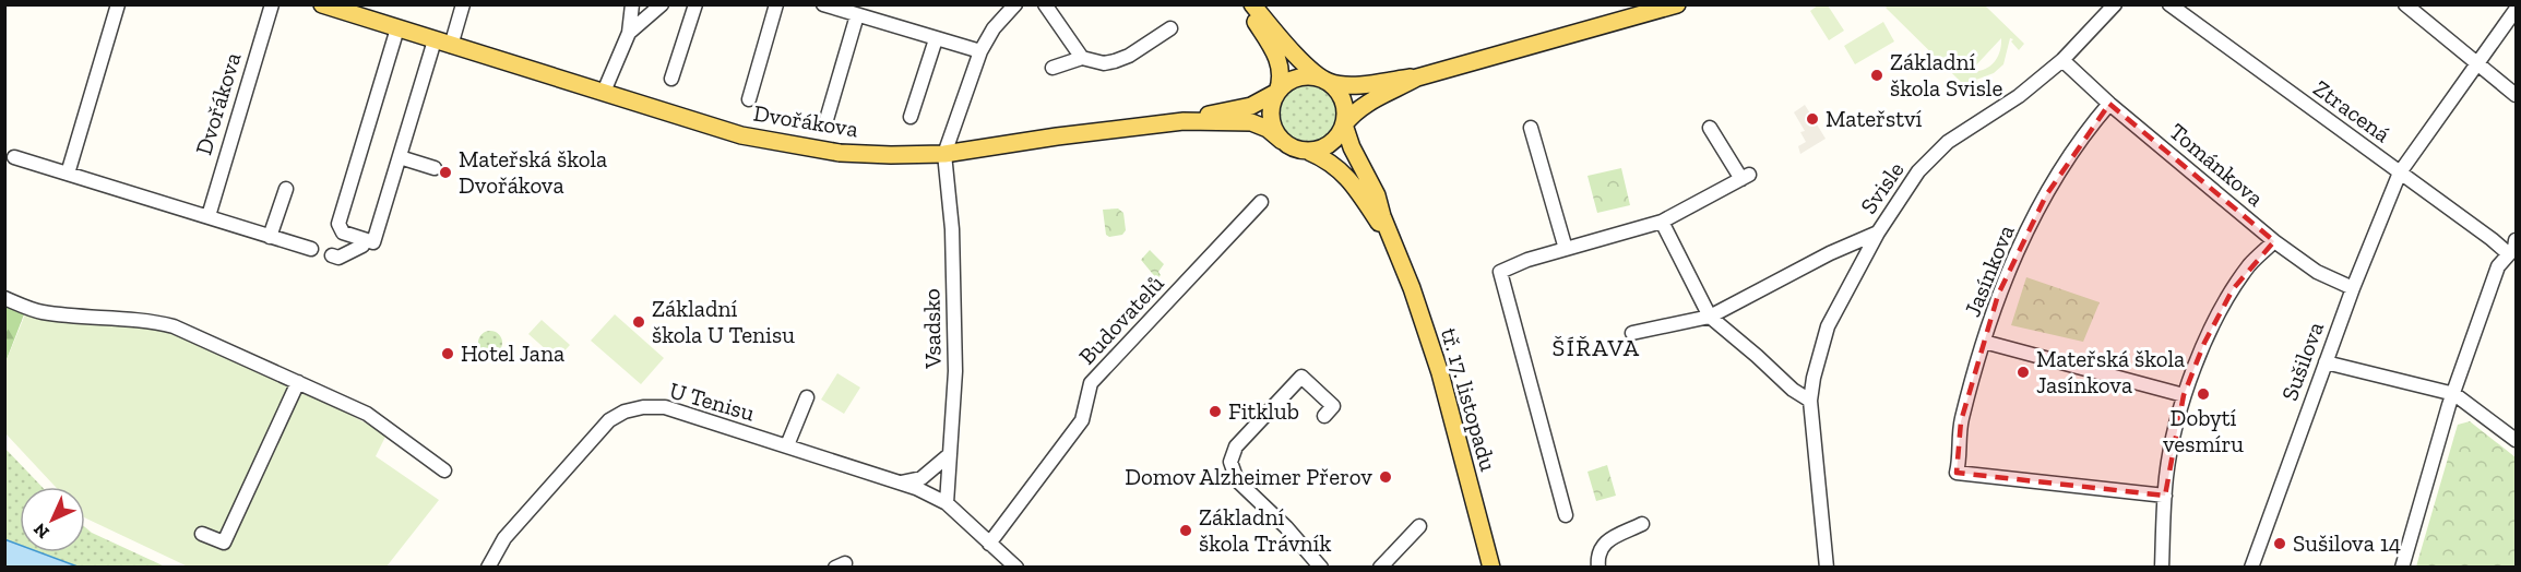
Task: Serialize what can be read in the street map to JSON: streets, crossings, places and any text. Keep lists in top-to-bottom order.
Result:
{
  "streets": {
    "main road": ["Dvořákova", "tř. 17. listopadu"],
    "street": [
      "Ztracená",
      "Tománkova",
      "Svisle",
      "Jasínkova",
      "Budovatelů",
      "Vsadsko",
      "Sušilova",
      "U Tenisu"
    ]
  },
  "crossings": [
    ["Dvořákova", "Vsadsko"],
    ["Dvořákova", "tř. 17. listopadu"],
    ["Ztracená", "Sušilova"],
    ["Tománkova", "Svisle"],
    ["Tománkova", "Jasínkova"],
    ["Tománkova", "Sušilova"],
    ["Budovatelů", "U Tenisu"],
    ["Vsadsko", "U Tenisu"]
  ],
  "districts": ["ŠÍŘAVA"],
  "places": [
    "Základní škola Svisle",
    "Mateřství",
    "Mateřská škola Dvořákova",
    "Základní škola U Tenisu",
    "Hotel Jana",
    "Mateřská škola Jasínkova",
    "Dobytí vesmíru",
    "Fitklub",
    "Domov Alzheimer Přerov",
    "Základní škola Trávník",
    "Sušilova 14"
  ],
  "north": "bottom left"
}
